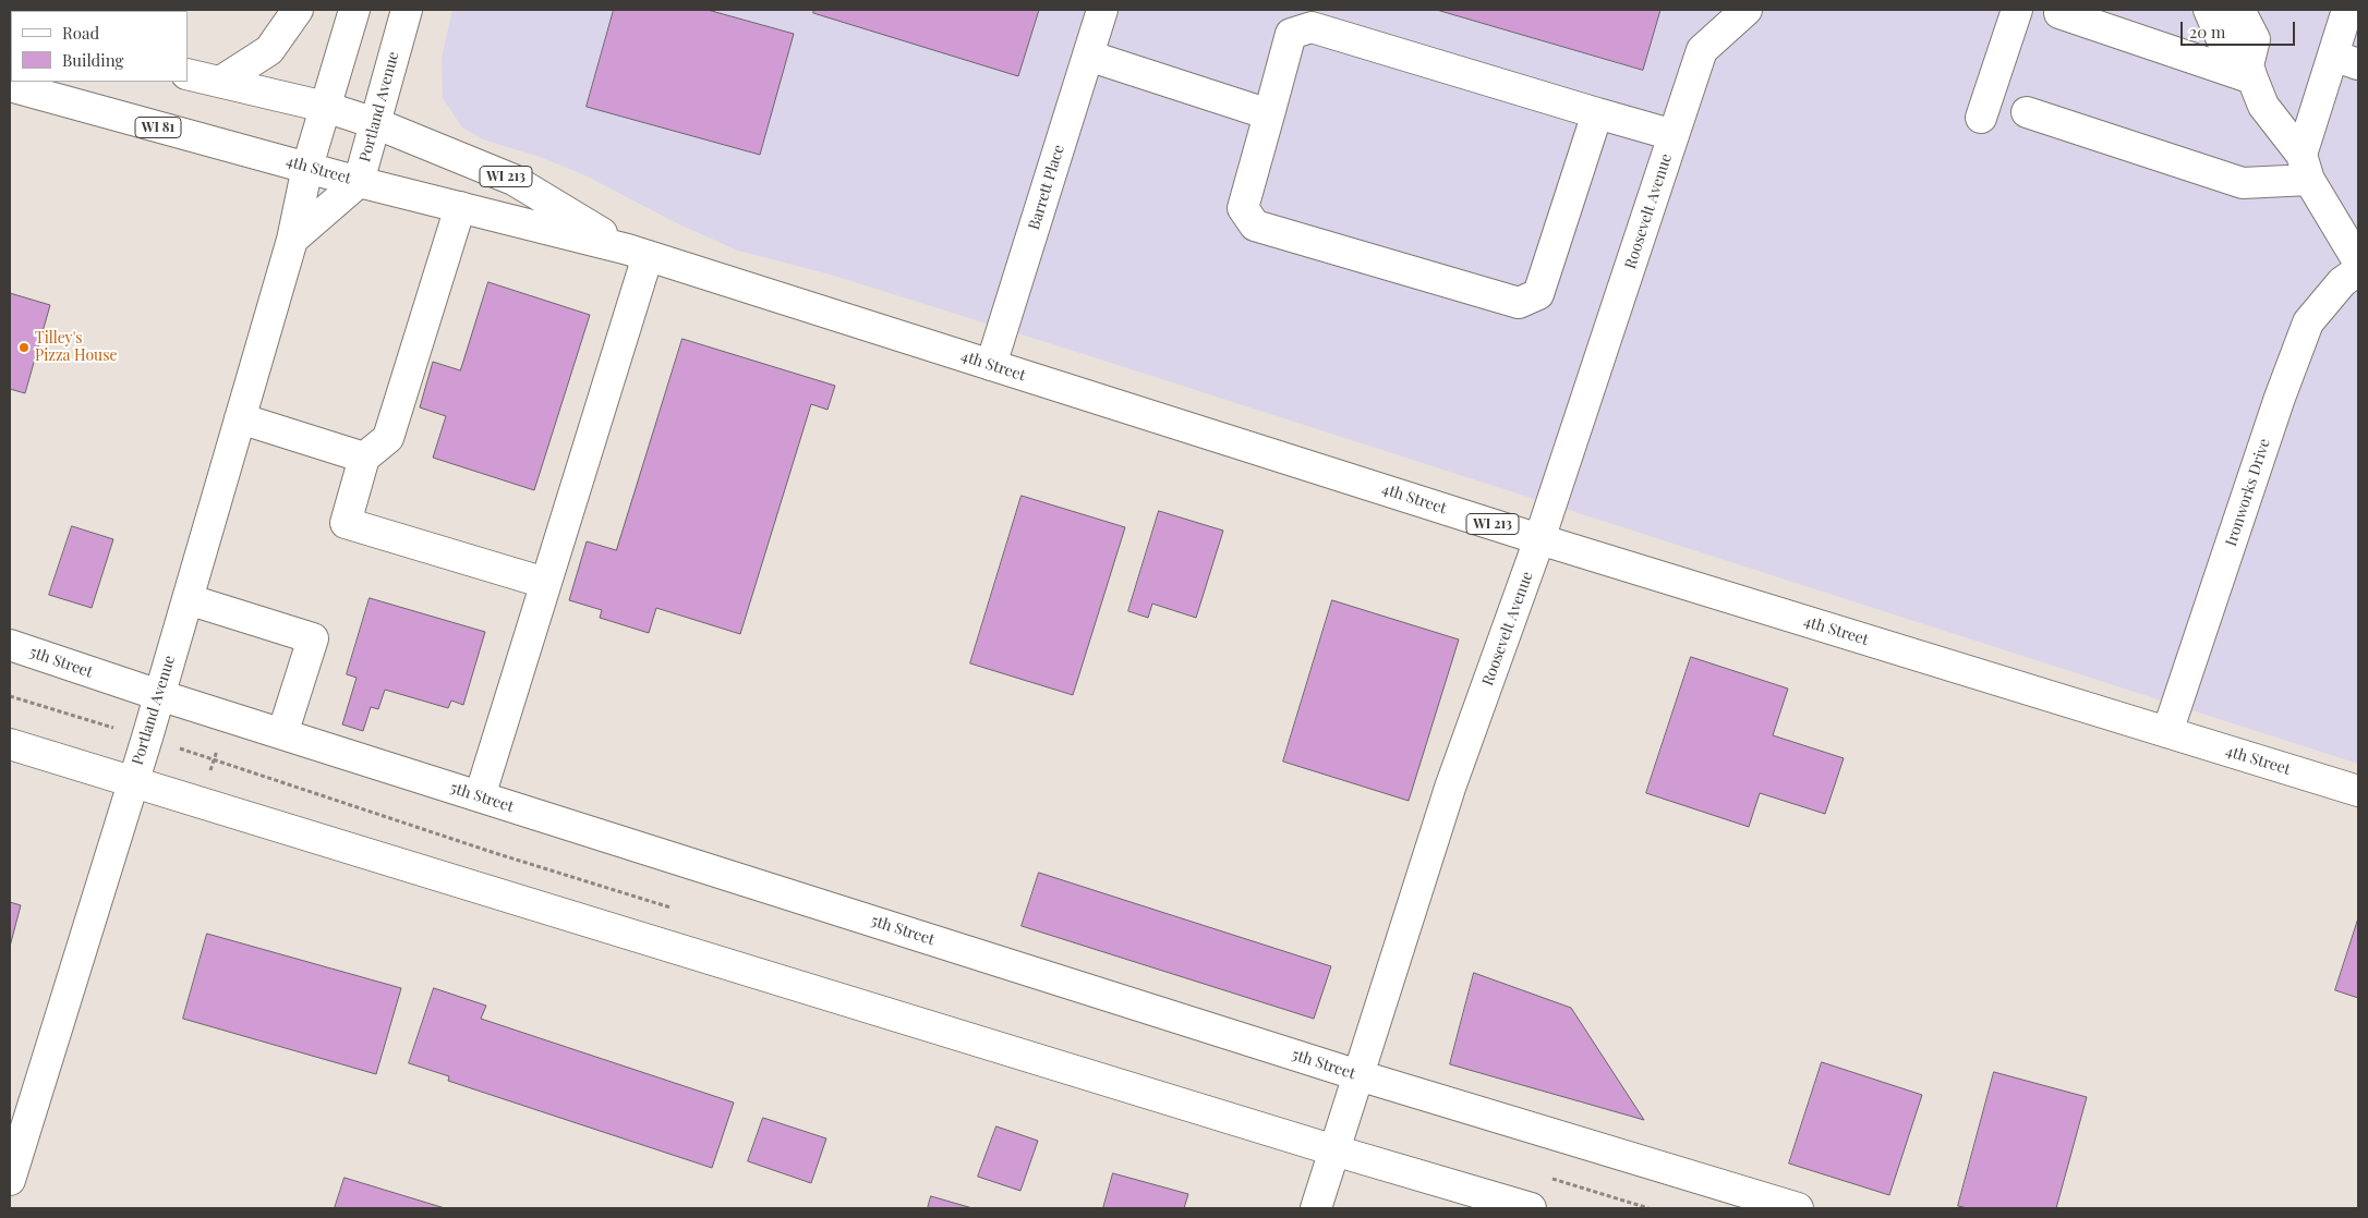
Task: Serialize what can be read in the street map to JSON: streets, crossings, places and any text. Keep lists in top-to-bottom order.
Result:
{
  "streets": {
    "street": [
      "Portland Avenue",
      "WI 81",
      "4th Street",
      "WI 213",
      "Barrett Place",
      "Roosevelt Avenue",
      "Ironworks Drive",
      "5th Street"
    ]
  },
  "crossings": [
    ["Portland Avenue", "4th Street"],
    ["Portland Avenue", "5th Street"],
    ["4th Street", "Barrett Place"],
    ["4th Street", "Roosevelt Avenue"],
    ["4th Street", "Ironworks Drive"],
    ["Roosevelt Avenue", "5th Street"]
  ],
  "places": ["Tilley's Pizza House"],
  "legend": ["Road", "Building"],
  "scale_bar": "20 m"
}
